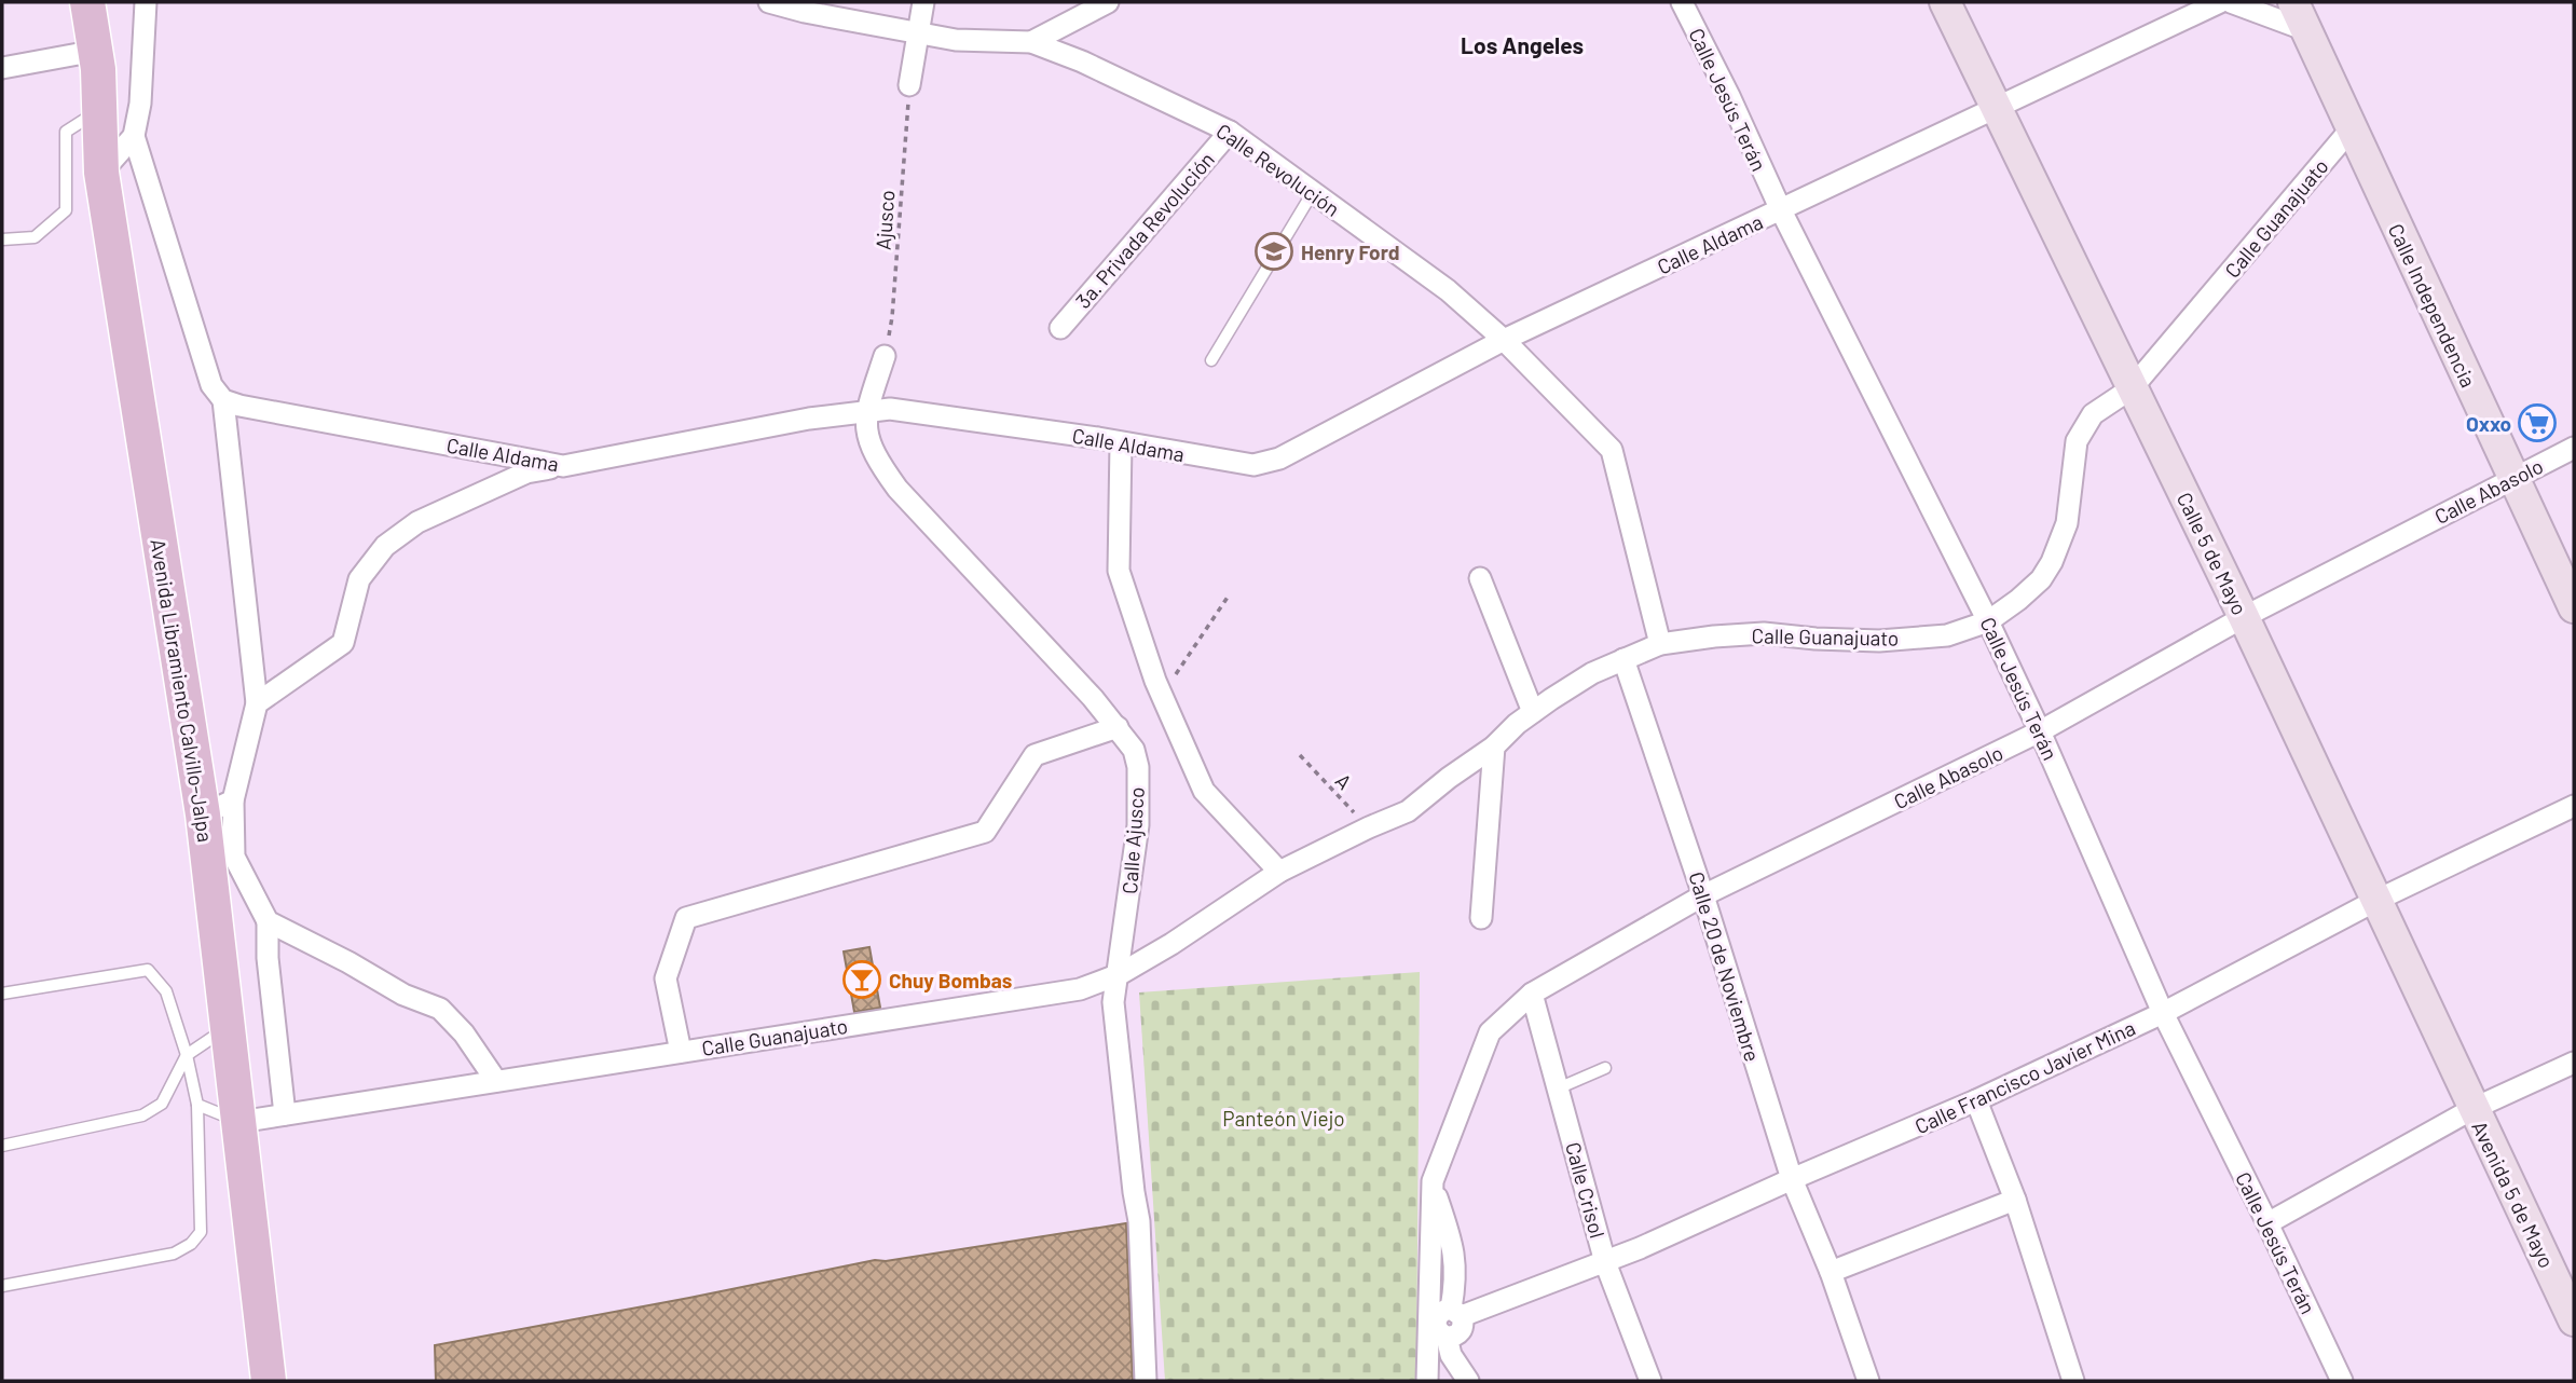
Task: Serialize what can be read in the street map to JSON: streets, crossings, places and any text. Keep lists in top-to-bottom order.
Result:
{
  "streets": {
    "main road": [
      "Calle Independencia",
      "Calle 5 de Mayo",
      "Avenida Libramiento Calvillo-Jalpa",
      "Avenida 5 de Mayo"
    ],
    "street": [
      "Calle Jesús Terán",
      "Calle Revolución",
      "Calle Guanajuato",
      "3a. Privada Revolución",
      "Calle Aldama",
      "Calle Abasolo",
      "Calle Ajusco",
      "Calle 20 de Noviembre",
      "Calle Francisco Javier Mina",
      "Calle Crisol"
    ],
    "path": ["Ajusco", "A"]
  },
  "crossings": [
    ["Calle Jesús Terán", "Calle Guanajuato"],
    ["Calle Jesús Terán", "Calle Aldama"],
    ["Calle Jesús Terán", "Calle Abasolo"],
    ["Calle Jesús Terán", "Calle Francisco Javier Mina"],
    ["Calle Revolución", "Calle Guanajuato"],
    ["Calle Revolución", "3a. Privada Revolución"],
    ["Calle Revolución", "Calle Aldama"],
    ["Calle Guanajuato", "Calle Independencia"],
    ["Calle Guanajuato", "Calle 5 de Mayo"],
    ["Calle Guanajuato", "Avenida Libramiento Calvillo-Jalpa"],
    ["Calle Guanajuato", "A"],
    ["Calle Guanajuato", "Calle Ajusco"],
    ["Calle Guanajuato", "Calle 20 de Noviembre"],
    ["Ajusco", "Calle Ajusco"],
    ["Calle Aldama", "Calle 5 de Mayo"],
    ["Calle Aldama", "Calle Ajusco"],
    ["Calle Independencia", "Calle Abasolo"],
    ["Calle Abasolo", "Calle 5 de Mayo"],
    ["Calle Abasolo", "Calle 20 de Noviembre"],
    ["Calle Abasolo", "Calle Crisol"],
    ["Calle 5 de Mayo", "Calle Francisco Javier Mina"],
    ["Calle 5 de Mayo", "Avenida 5 de Mayo"],
    ["Calle 20 de Noviembre", "Calle Francisco Javier Mina"],
    ["Calle Francisco Javier Mina", "Calle Crisol"]
  ],
  "districts": ["Los Angeles"],
  "parks": ["Panteón Viejo"],
  "places": {
    "school or university": ["Henry Ford"],
    "supermarket": ["Oxxo"],
    "bar": ["Chuy Bombas"]
  }
}
